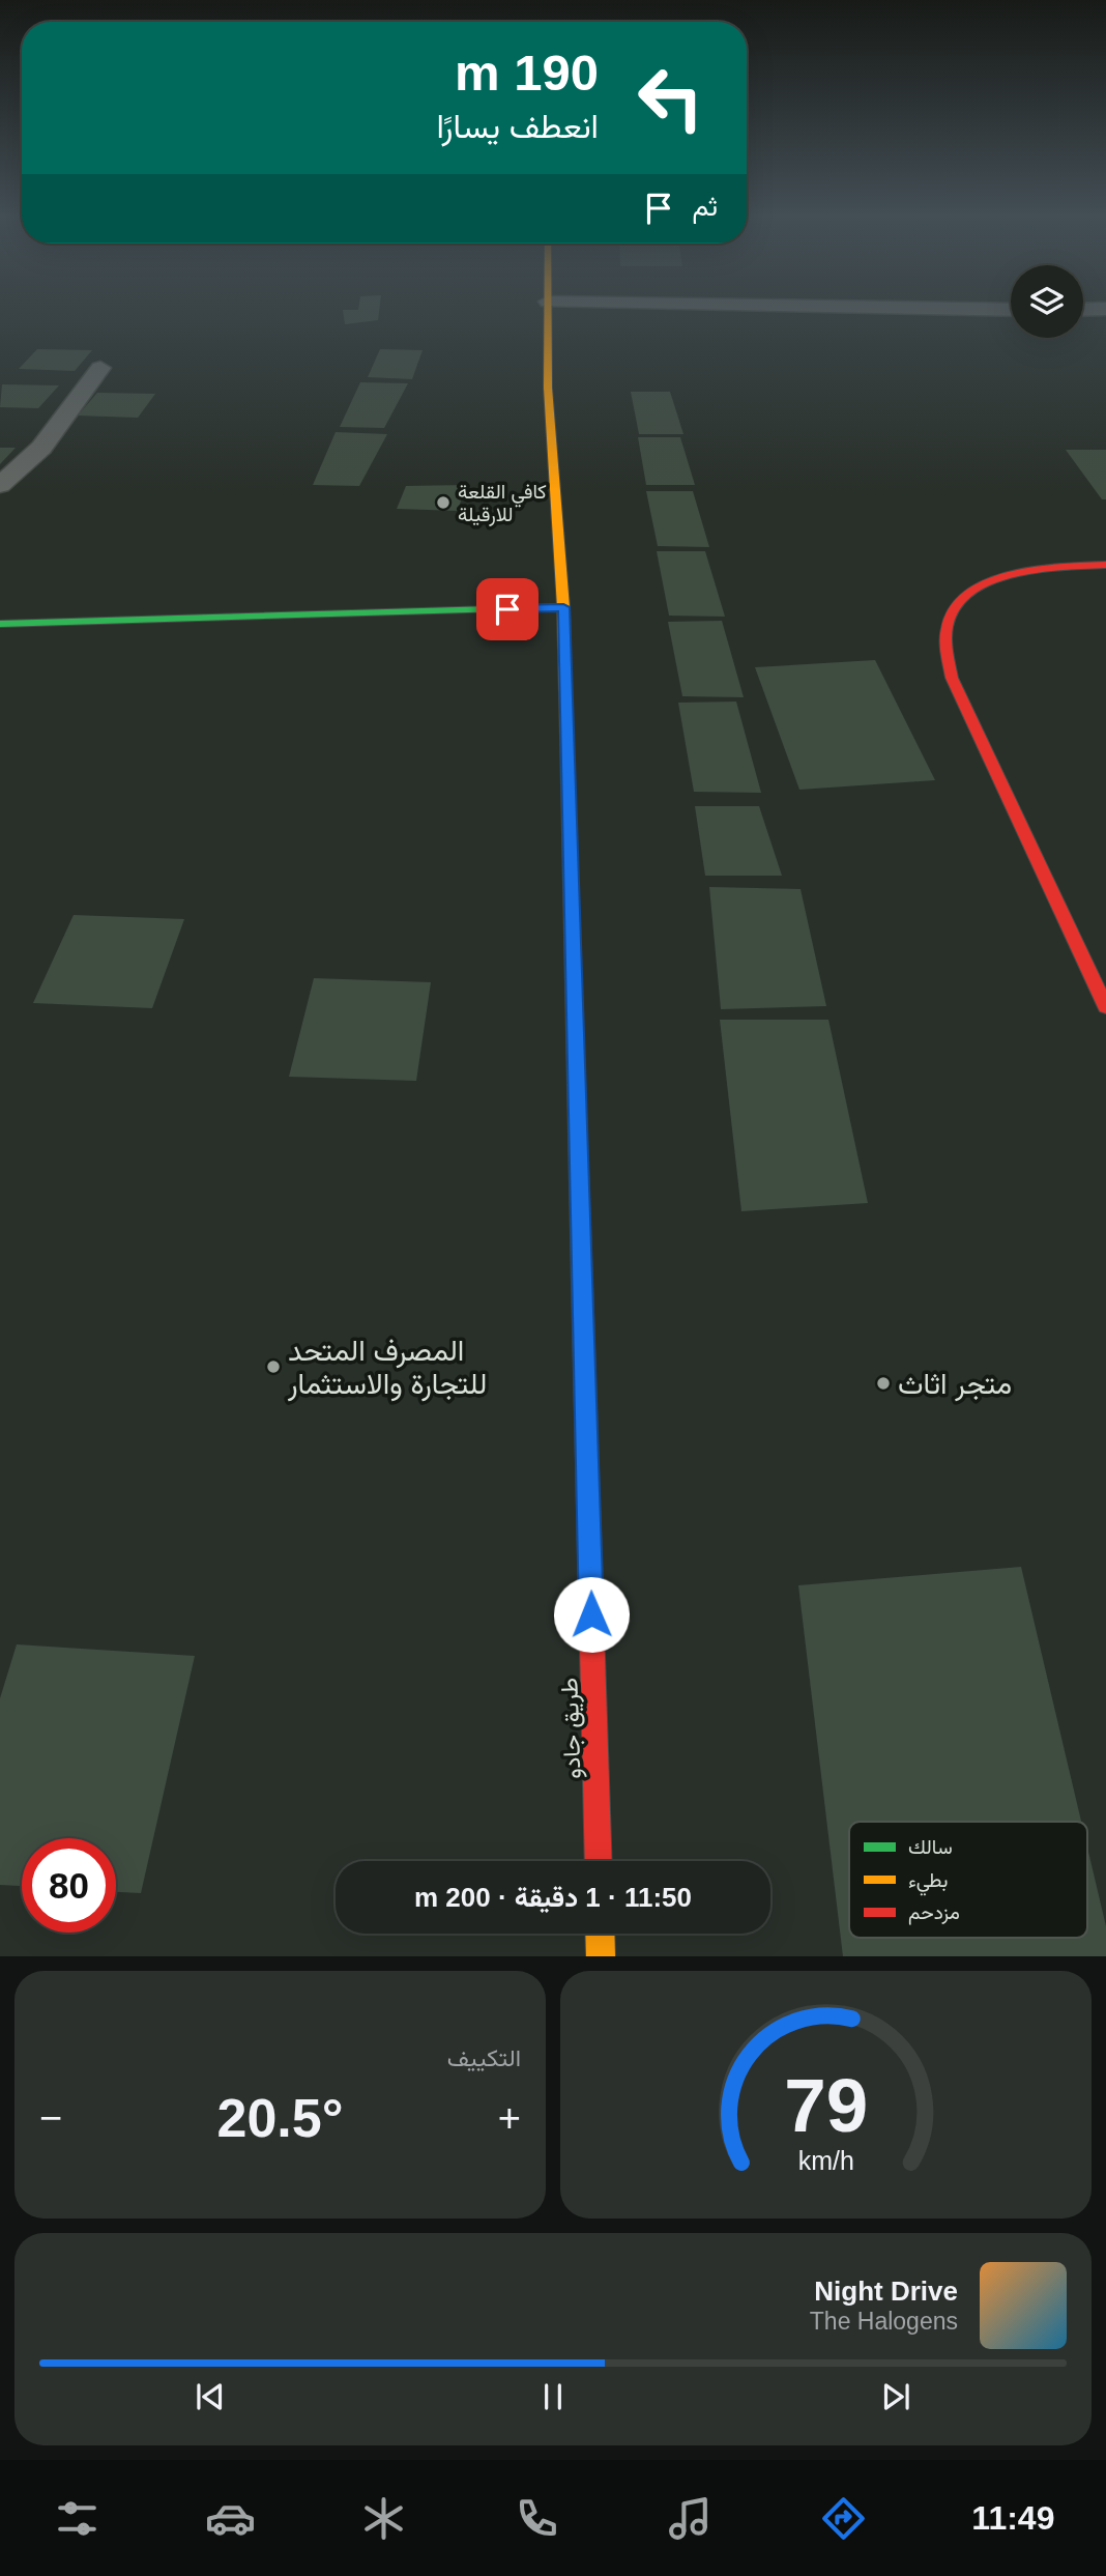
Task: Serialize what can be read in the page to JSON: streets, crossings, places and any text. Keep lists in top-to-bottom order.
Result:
{
  "streets": {
    "main road": ["طريق جادو"]
  },
  "places": ["كافي القلعة للارقيلة", "المصرف المتحد للتجارة والاستثمار", "متجر اثاث"],
  "legend": ["سالك", "بطيء", "مزدحم"],
  "page": {
    "turn": ["190 m", "انعطف يسارًا"],
    "then": "ثم",
    "limit": "80",
    "trip": "11:50 · 1 دقيقة · 200 m",
    "tile": "التكييف",
    "heat": ["−", "20.5°", "+"],
    "song": ["Night Drive", "The Halogens"],
    "tabs": "11:49",
    "gauge": ["79", "km/h"]
  }
}
